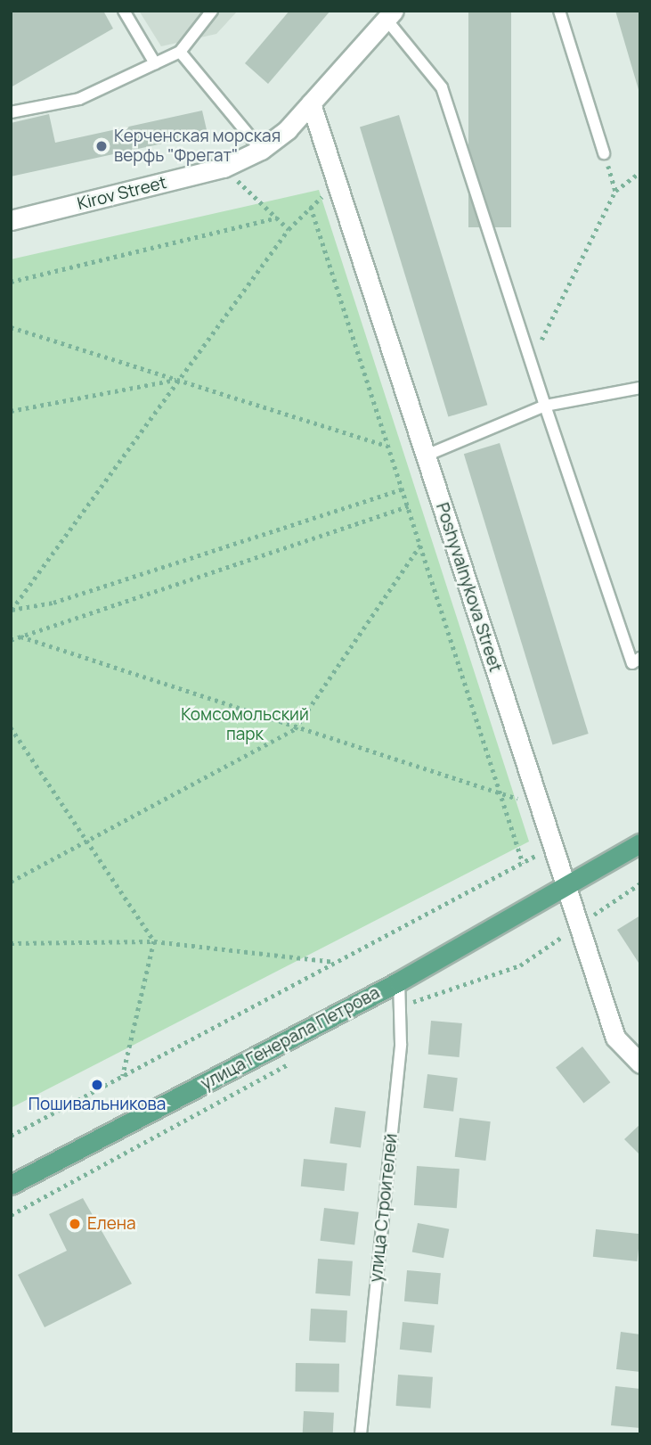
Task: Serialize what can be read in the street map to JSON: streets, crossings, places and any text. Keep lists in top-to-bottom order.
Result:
{
  "streets": {
    "main road": ["Kirov Street", "Poshyvalnykova Street", "улица Генерала Петрова"],
    "lane": ["улица Строителей"]
  },
  "crossings": [
    ["Kirov Street", "Poshyvalnykova Street"],
    ["Poshyvalnykova Street", "улица Генерала Петрова"],
    ["улица Генерала Петрова", "улица Строителей"]
  ],
  "parks": ["Комсомольский парк"],
  "places": ["Керченская морская верфь \"Фрегат\"", "Пошивальникова", "Елена"]
}
